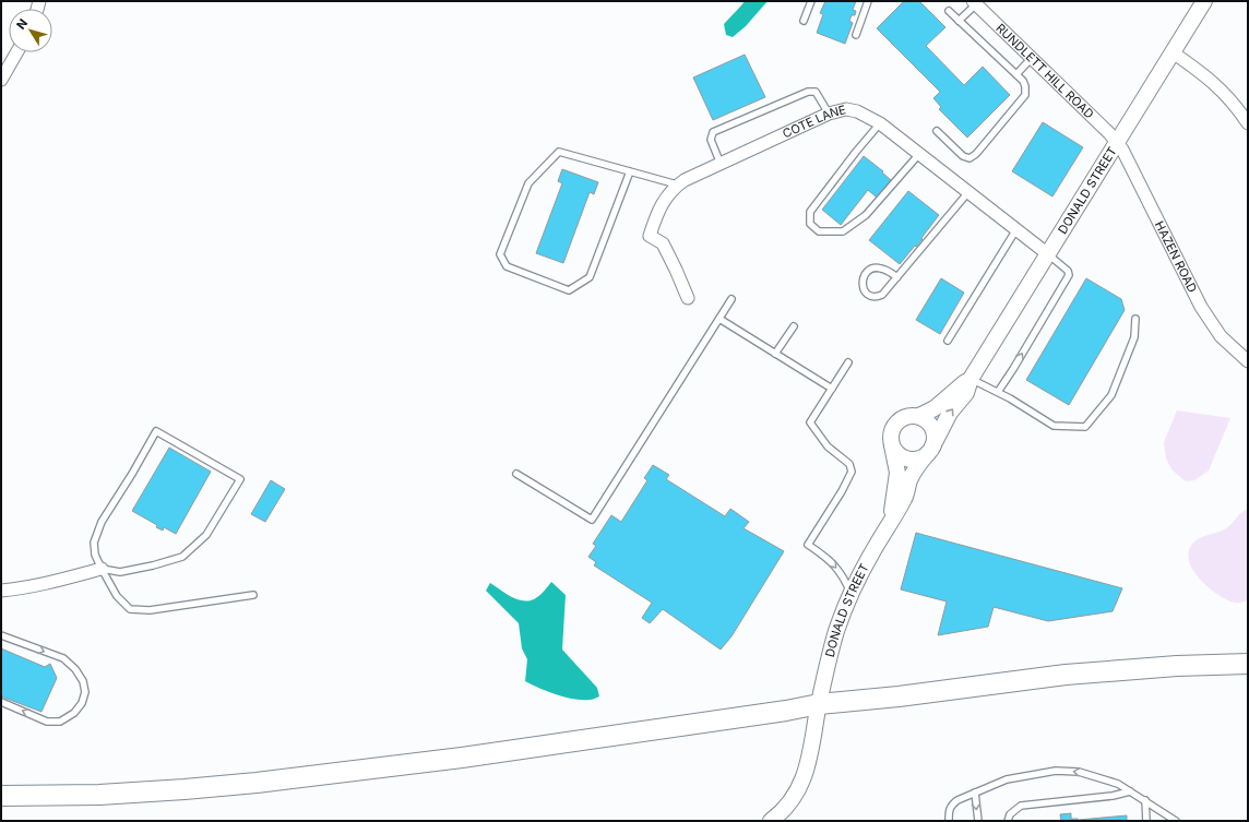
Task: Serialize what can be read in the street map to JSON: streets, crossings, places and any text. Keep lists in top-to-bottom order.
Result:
{
  "streets": {
    "street": [
      "RUNDLETT HILL ROAD",
      "COTE LANE",
      "DONALD STREET",
      "HAZEN ROAD"
    ]
  },
  "crossings": [
    ["RUNDLETT HILL ROAD", "DONALD STREET"],
    ["RUNDLETT HILL ROAD", "HAZEN ROAD"],
    ["COTE LANE", "DONALD STREET"],
    ["DONALD STREET", "HAZEN ROAD"]
  ],
  "north": "top left"
}
